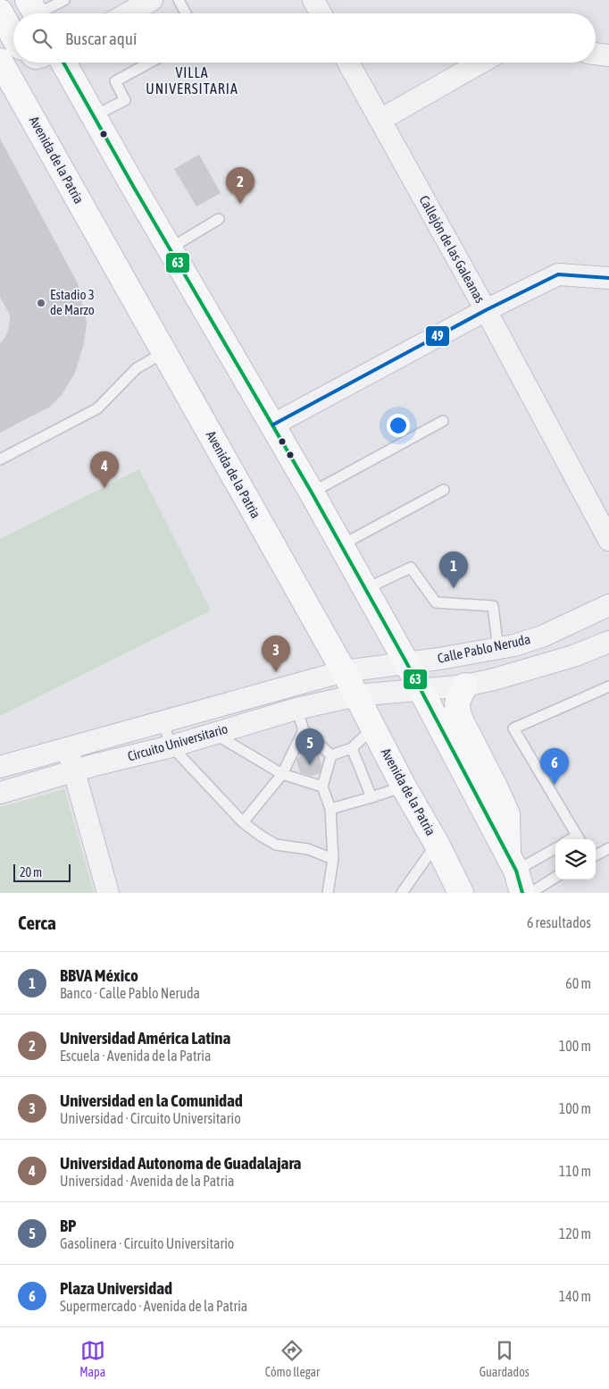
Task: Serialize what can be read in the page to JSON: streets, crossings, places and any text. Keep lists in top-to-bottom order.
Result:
{
  "streets": {
    "main road": ["Avenida de la Patria"],
    "street": ["Callejón de las Galeanas", "Calle Pablo Neruda", "Circuito Universitario"]
  },
  "crossings": [
    ["Avenida de la Patria", "Calle Pablo Neruda"],
    ["Avenida de la Patria", "Circuito Universitario"],
    ["Calle Pablo Neruda", "Circuito Universitario"]
  ],
  "districts": ["VILLA UNIVERSITARIA"],
  "places": ["Estadio 3 de Marzo"],
  "lines": ["transit line 63", "transit line 49"],
  "scale_bar": "20 m",
  "page": {
    "search": "Buscar aquí",
    "pins": [
      "2",
      "4",
      "1",
      "3",
      "5",
      "6"
    ],
    "scale": "20 m",
    "heading": ["Cerca", "6 resultados"],
    "list": [
      {
        "mark": "1",
        "name": "BBVA México",
        "note": "Banco · Calle Pablo Neruda",
        "value": "60 m"
      },
      {
        "mark": "2",
        "name": "Universidad América Latina",
        "note": "Escuela · Avenida de la Patria",
        "value": "100 m"
      },
      {
        "mark": "3",
        "name": "Universidad en la Comunidad",
        "note": "Universidad · Circuito Universitario",
        "value": "100 m"
      },
      {
        "mark": "4",
        "name": "Universidad Autonoma de Guadalajara",
        "note": "Universidad · Avenida de la Patria",
        "value": "110 m"
      },
      {
        "mark": "5",
        "name": "BP",
        "note": "Gasolinera · Circuito Universitario",
        "value": "120 m"
      },
      {
        "mark": "6",
        "name": "Plaza Universidad",
        "note": "Supermercado · Avenida de la Patria",
        "value": "140 m"
      }
    ],
    "nav": ["Mapa", "Cómo llegar", "Guardados"]
  }
}
